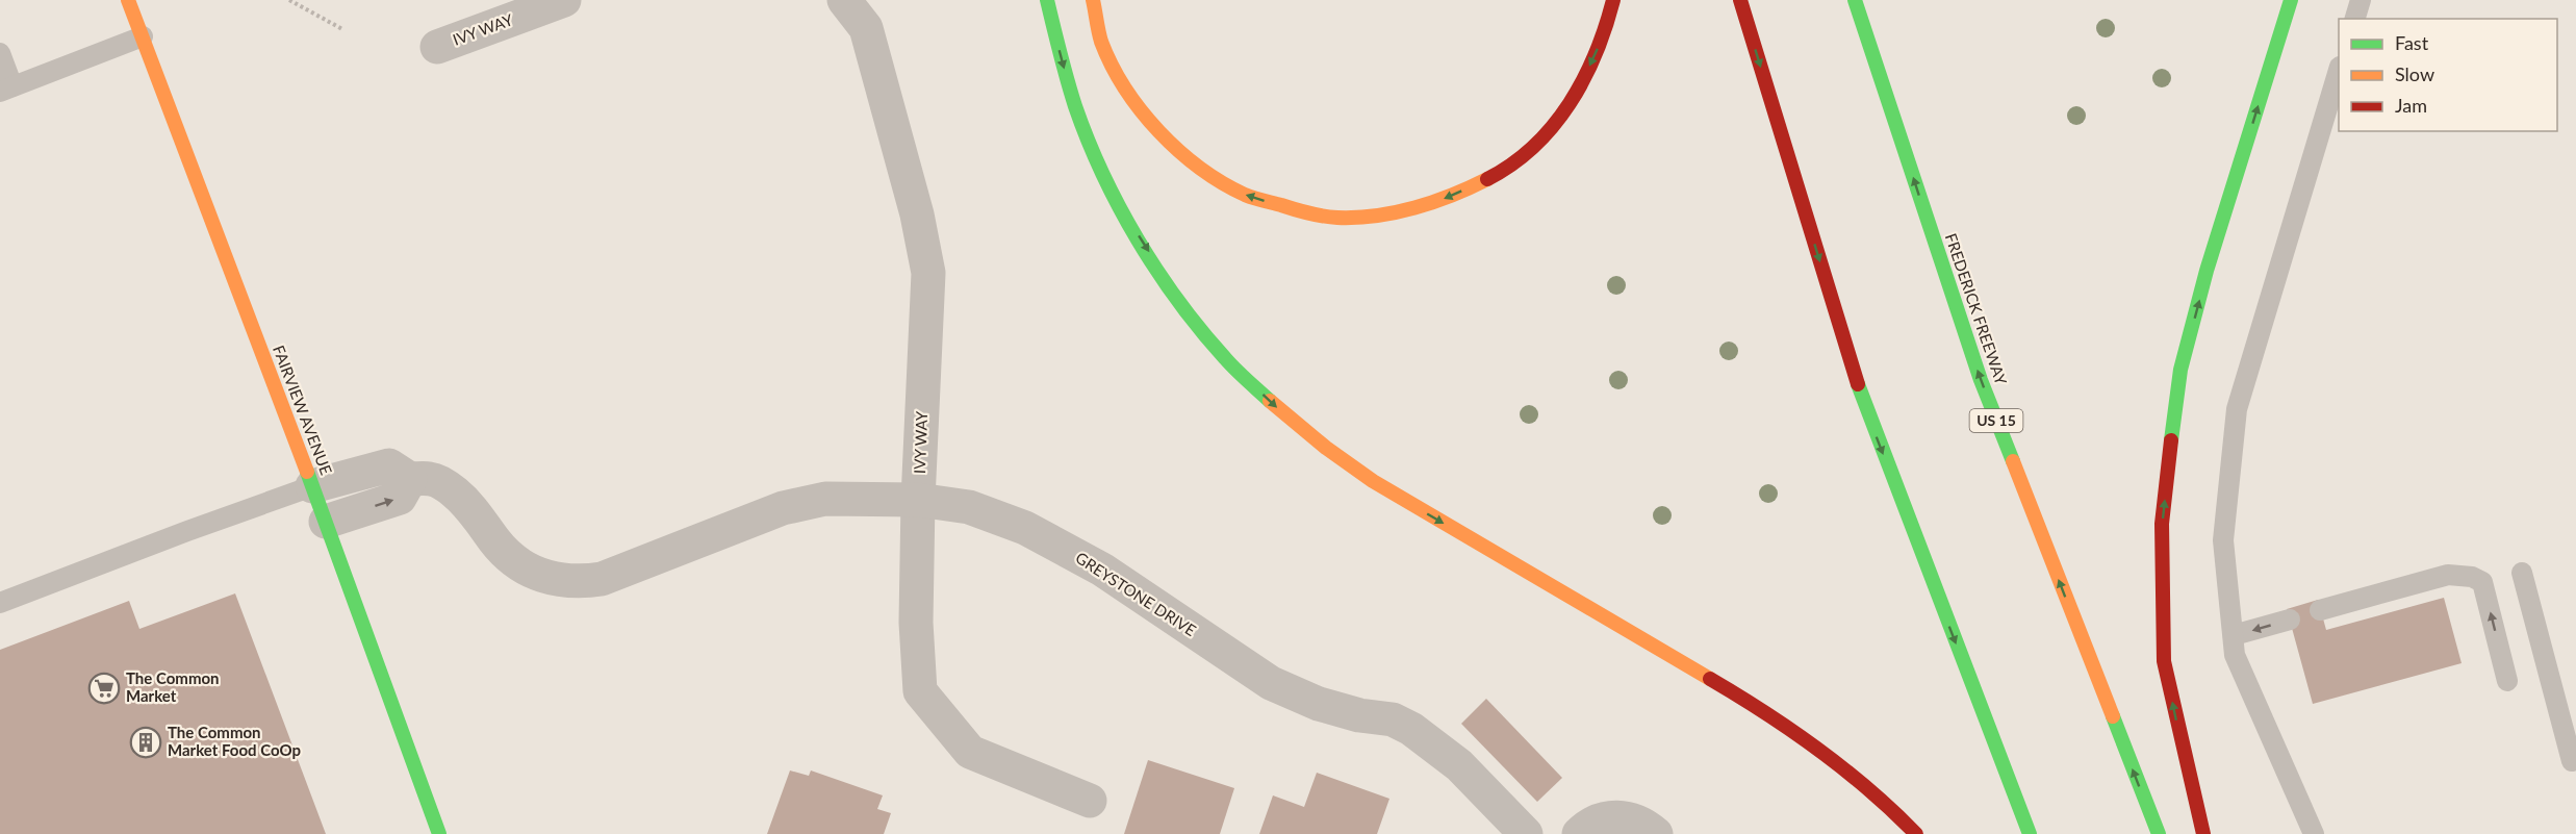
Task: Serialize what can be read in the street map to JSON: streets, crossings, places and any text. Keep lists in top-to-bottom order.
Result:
{
  "streets": {
    "main road": ["FREDERICK FREEWAY", "FAIRVIEW AVENUE", "US 15"],
    "street": ["IVY WAY", "GREYSTONE DRIVE"]
  },
  "crossings": [
    ["IVY WAY", "GREYSTONE DRIVE"],
    ["FAIRVIEW AVENUE", "GREYSTONE DRIVE"]
  ],
  "places": {
    "supermarket": ["The Common Market"],
    "building": ["The Common Market Food CoOp"]
  },
  "legend": ["Fast", "Slow", "Jam"]
}
